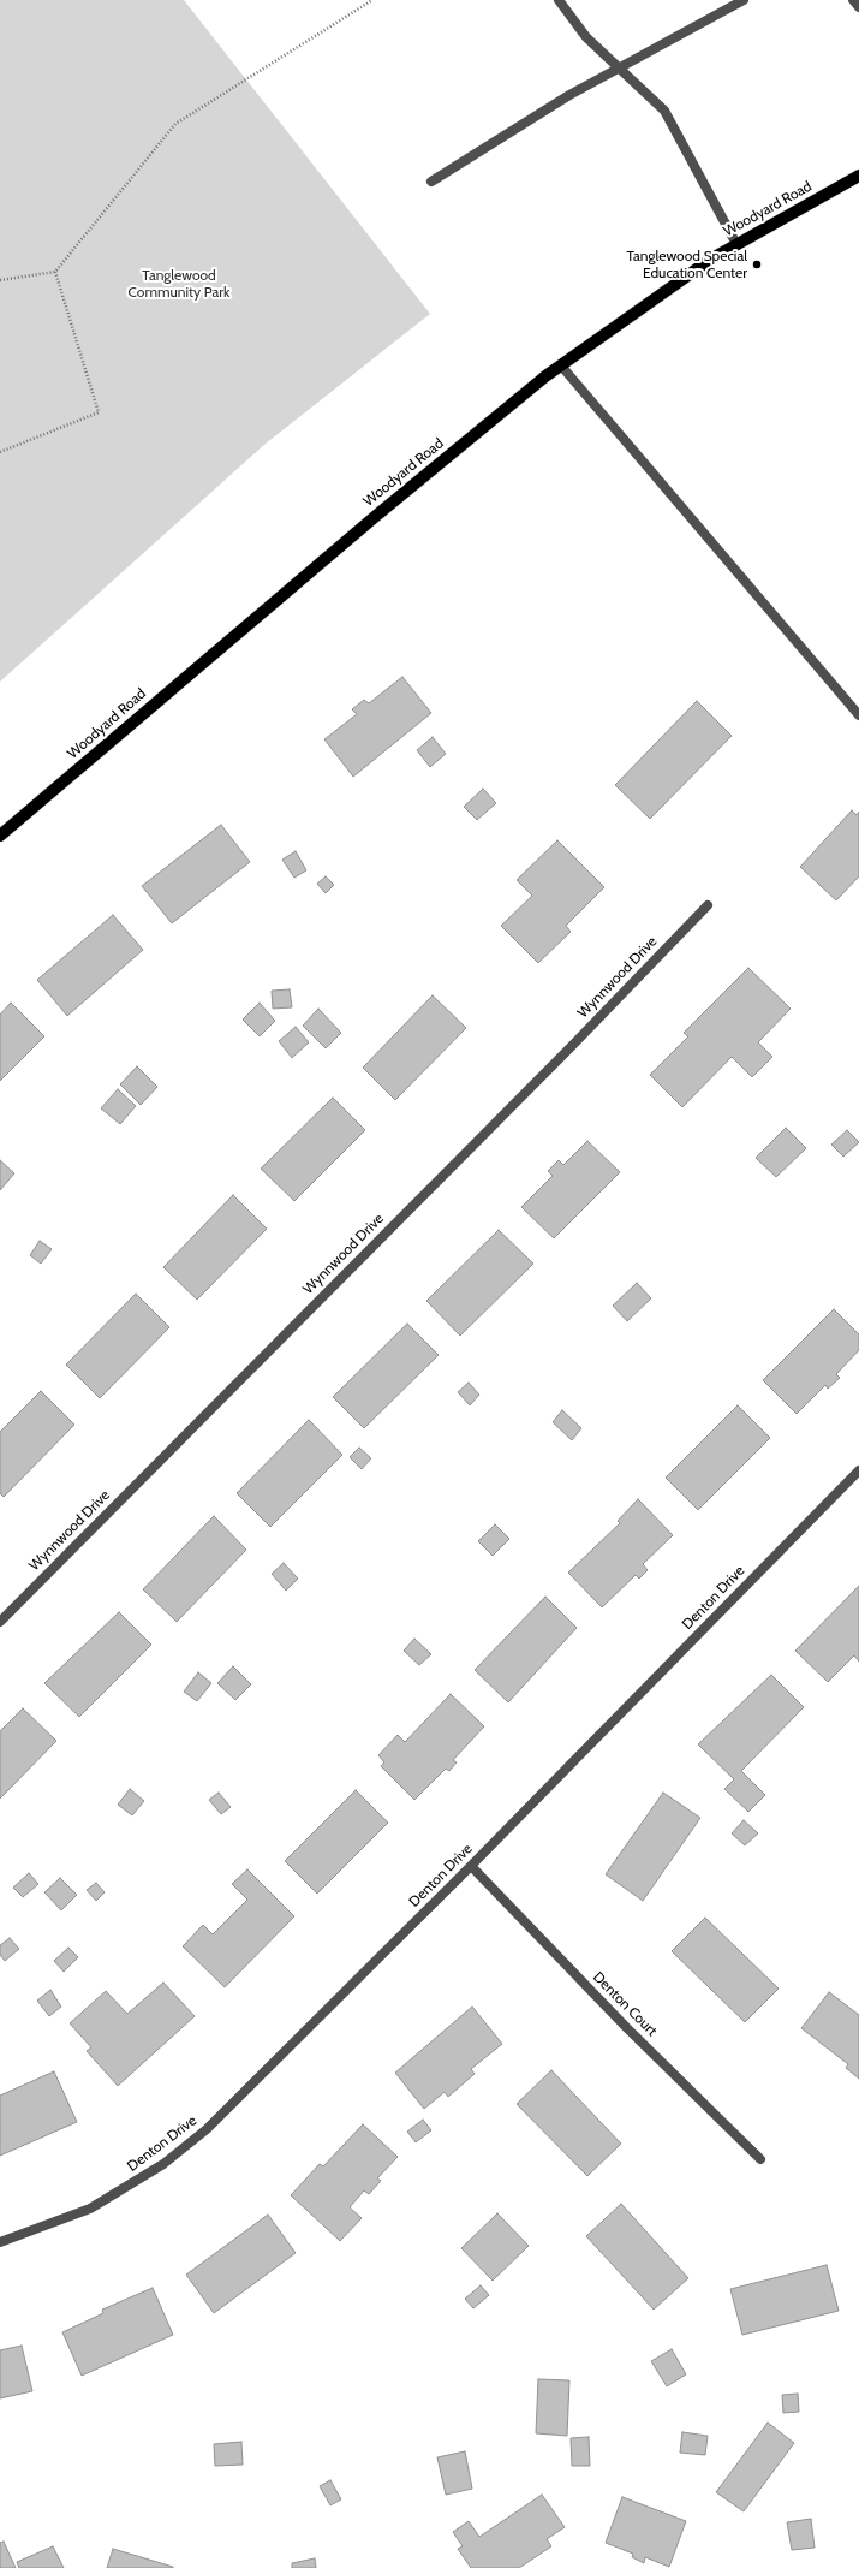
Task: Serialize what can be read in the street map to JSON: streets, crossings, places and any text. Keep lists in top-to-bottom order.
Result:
{
  "streets": {
    "main road": ["Woodyard Road"],
    "street": ["Wynnwood Drive", "Denton Drive", "Denton Court"]
  },
  "crossings": [
    ["Denton Drive", "Denton Court"]
  ],
  "parks": ["Tanglewood Community Park"],
  "places": ["Tanglewood Special Education Center"]
}
